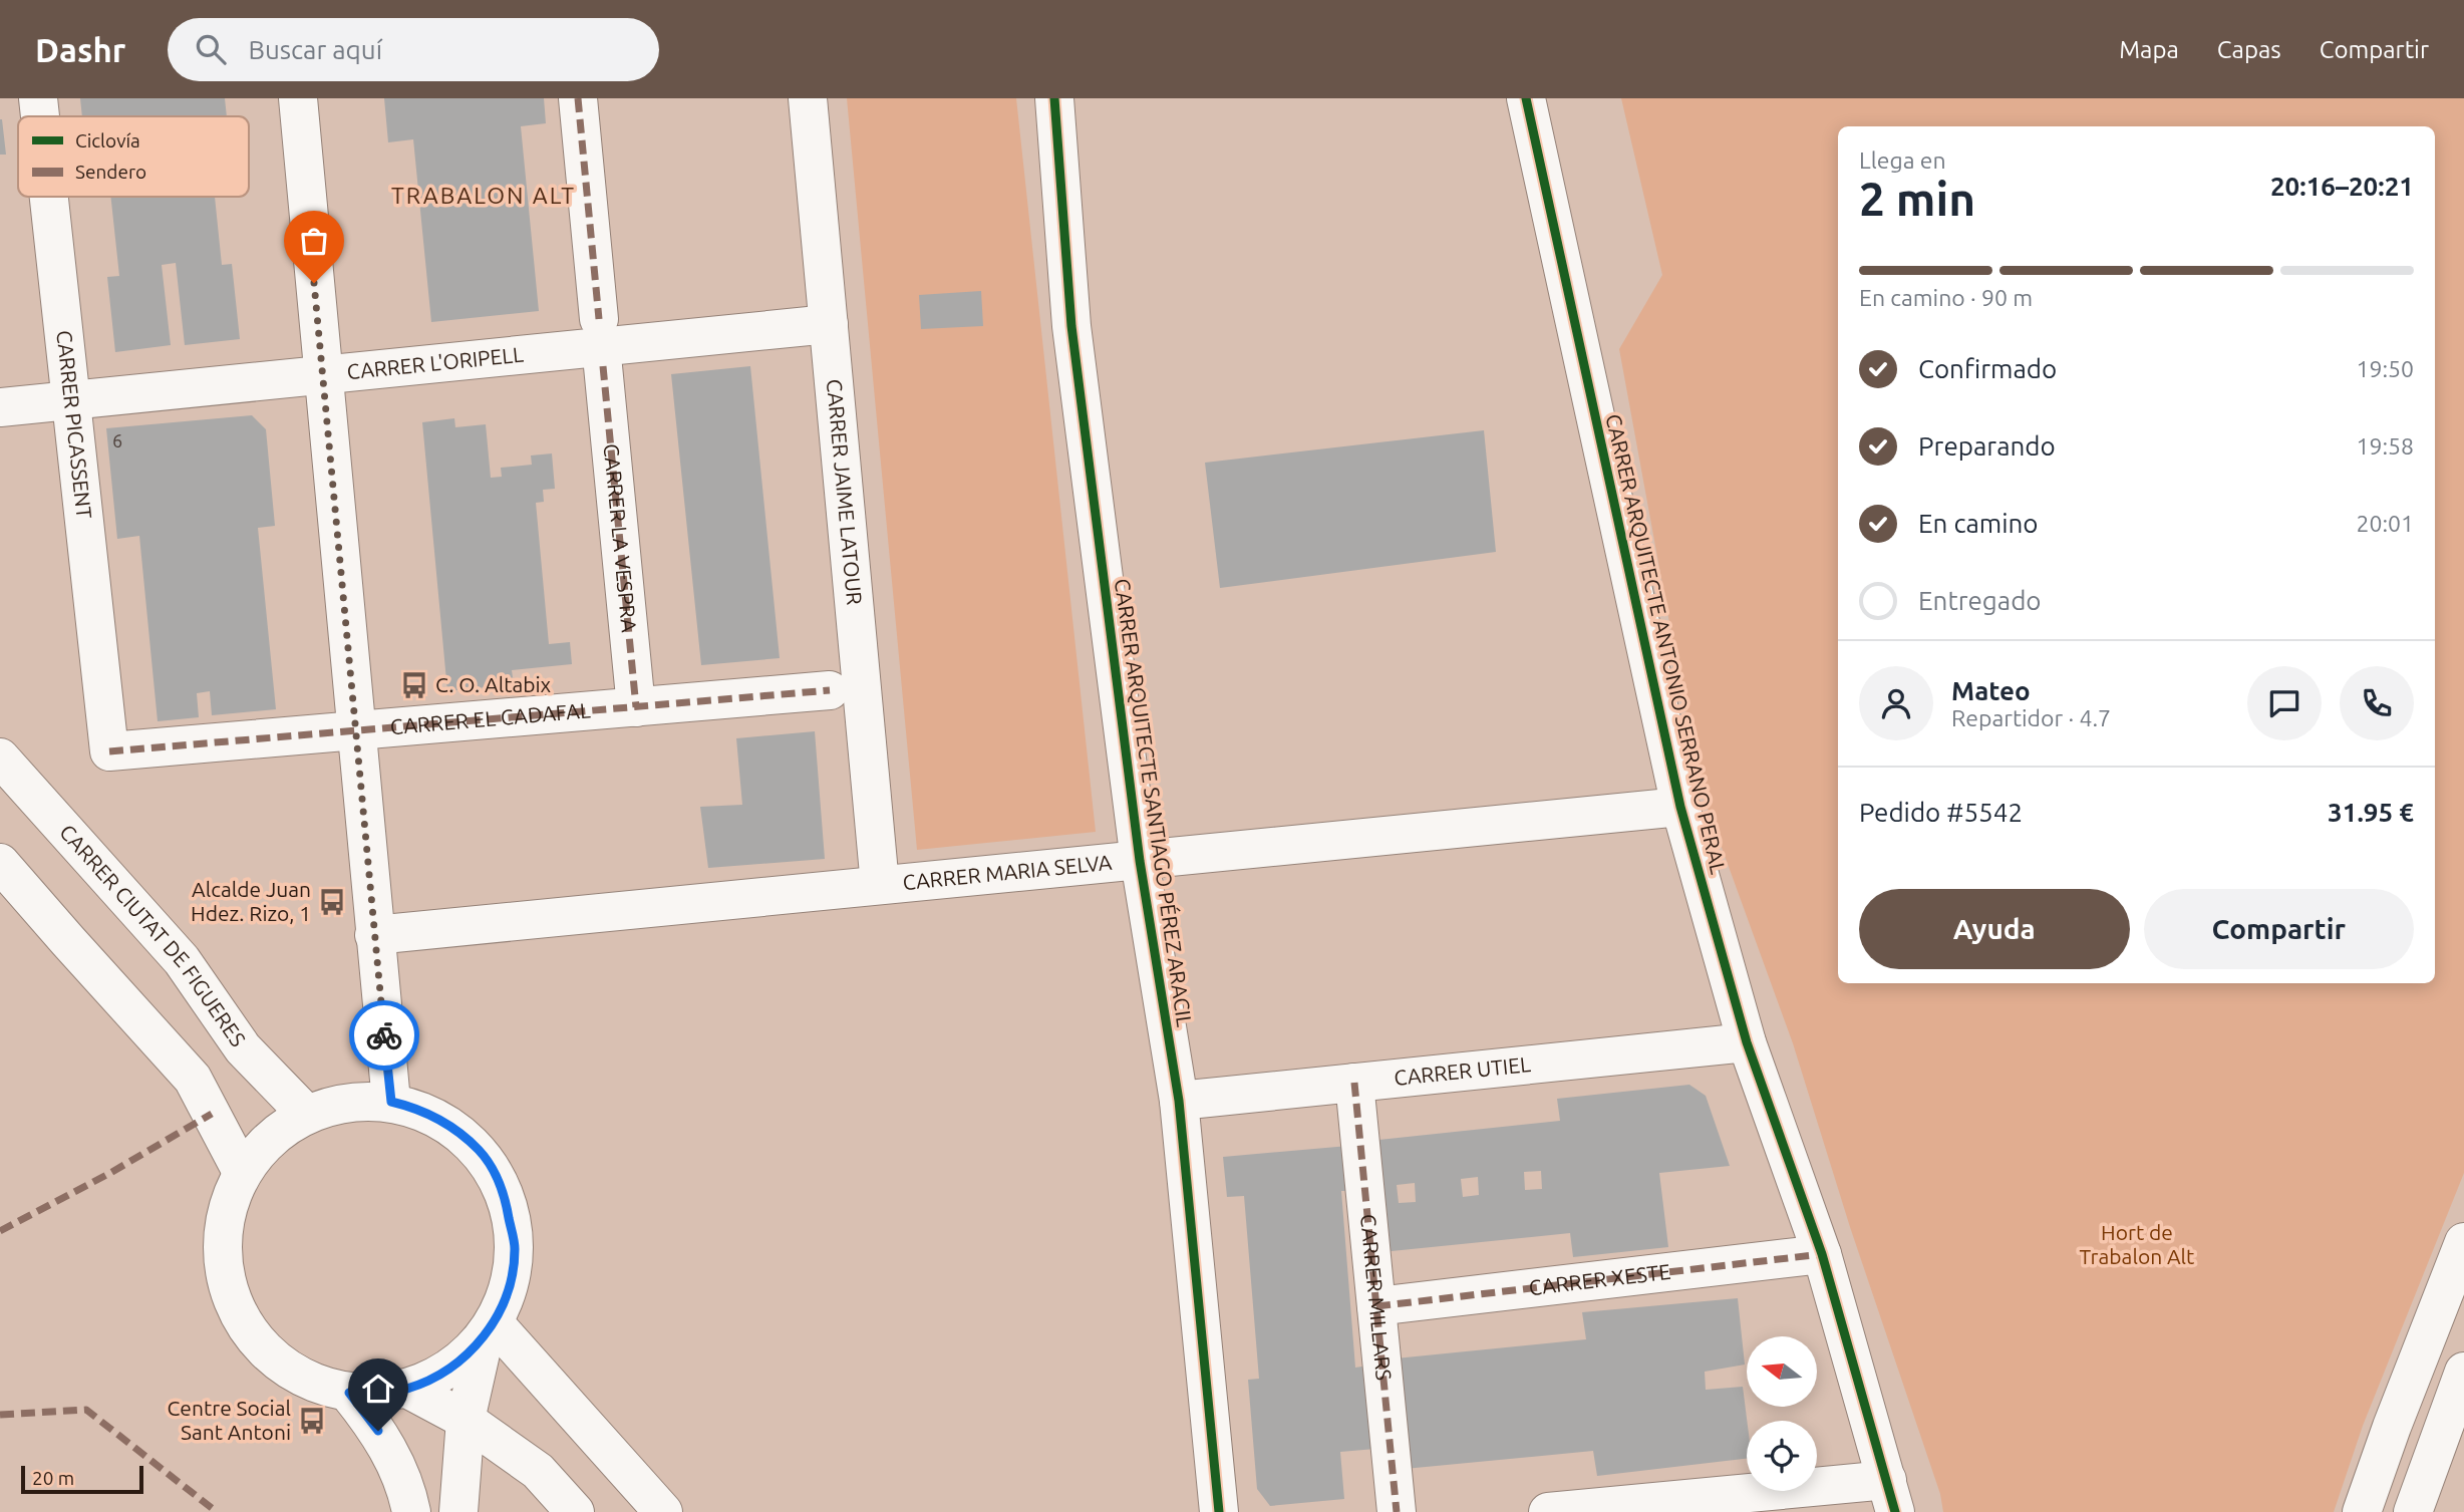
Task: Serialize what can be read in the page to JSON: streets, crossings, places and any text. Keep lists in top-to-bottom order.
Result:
{
  "streets": {
    "street": [
      "CARRER L'ORIPELL",
      "CARRER PICASSENT",
      "CARRER JAIME LATOUR",
      "CARRER LA VESPRA",
      "CARRER ARQUITECTE ANTONIO SERRANO PERAL",
      "CARRER EL CADAFAL",
      "CARRER ARQUITECTE SANTIAGO PÉREZ ARACIL",
      "CARRER MARIA SELVA",
      "CARRER CIUTAT DE FIGUERES",
      "CARRER UTIEL",
      "CARRER XESTE",
      "CARRER MILLARS"
    ]
  },
  "crossings": [
    ["CARRER L'ORIPELL", "CARRER PICASSENT"],
    ["CARRER L'ORIPELL", "CARRER JAIME LATOUR"],
    ["CARRER PICASSENT", "CARRER EL CADAFAL"],
    ["CARRER JAIME LATOUR", "CARRER MARIA SELVA"],
    ["CARRER LA VESPRA", "CARRER EL CADAFAL"],
    ["CARRER ARQUITECTE ANTONIO SERRANO PERAL", "CARRER MARIA SELVA"],
    ["CARRER ARQUITECTE ANTONIO SERRANO PERAL", "CARRER UTIEL"],
    ["CARRER ARQUITECTE ANTONIO SERRANO PERAL", "CARRER XESTE"],
    ["CARRER ARQUITECTE SANTIAGO PÉREZ ARACIL", "CARRER MARIA SELVA"],
    ["CARRER ARQUITECTE SANTIAGO PÉREZ ARACIL", "CARRER UTIEL"],
    ["CARRER UTIEL", "CARRER MILLARS"],
    ["CARRER XESTE", "CARRER MILLARS"]
  ],
  "districts": ["TRABALON ALT"],
  "parks": ["Hort de Trabalon Alt"],
  "places": {
    "bus stop": ["C. O. Altabix", "Alcalde Juan Hdez. Rizo, 1", "Centre Social Sant Antoni"]
  },
  "house_numbers": ["6"],
  "legend": ["Ciclovía", "Sendero"],
  "scale_bar": "20 m",
  "north": "left",
  "page": {
    "header": "Dashr",
    "search": "Buscar aquí",
    "nav": ["Mapa", "Capas", "Compartir"],
    "heading": ["2 min", "Llega en", "20:16–20:21"],
    "panel": [
      "Mateo",
      "Repartidor · 4.7",
      "Pedido #5542",
      "31.95 €"
    ],
    "bar": "En camino · 90 m",
    "list": [
      ["Confirmado", "19:50"],
      ["Preparando", "19:58"],
      ["En camino", "20:01"],
      "Entregado"
    ],
    "buttons": ["Ayuda", "Compartir"],
    "scale": "20 m"
  }
}
